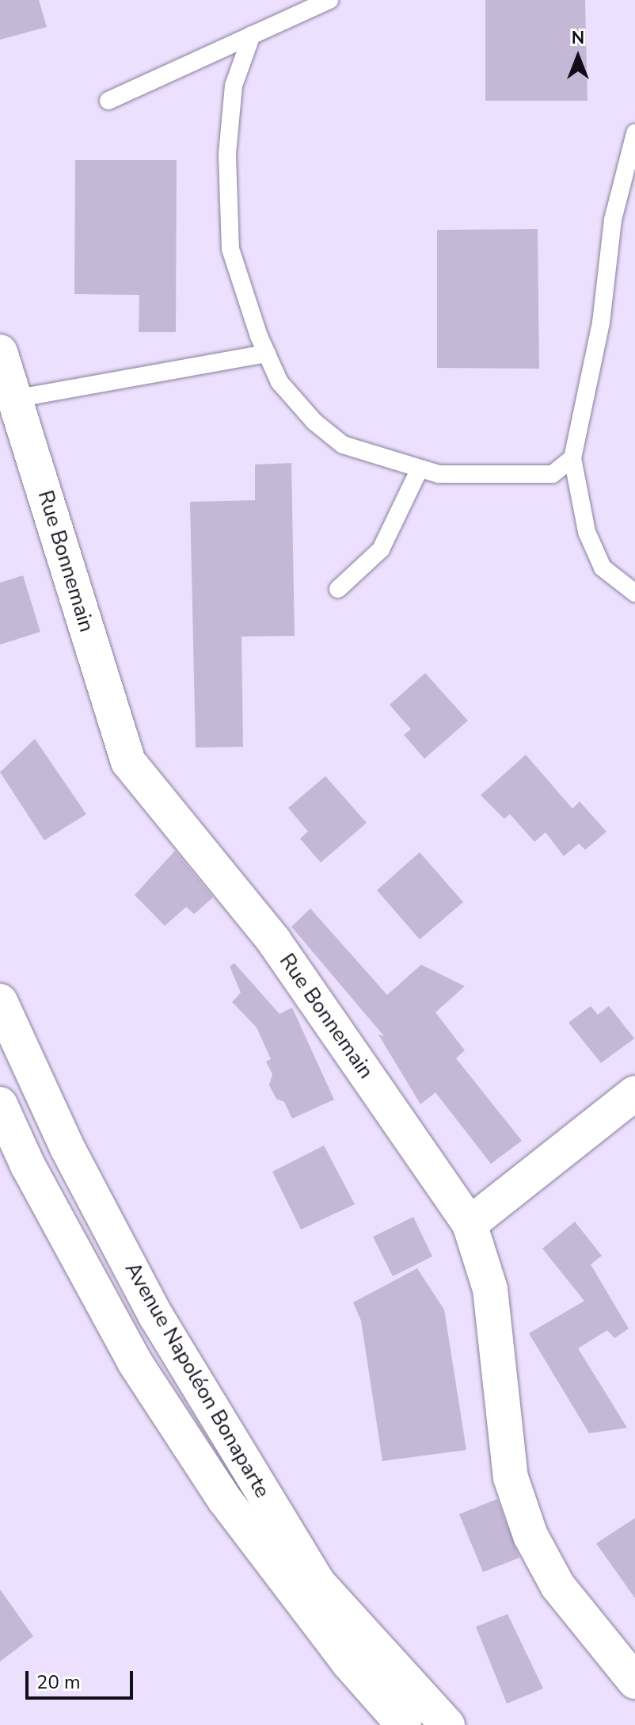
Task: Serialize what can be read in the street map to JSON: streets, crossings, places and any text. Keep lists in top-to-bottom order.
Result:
{
  "streets": {
    "street": ["Rue Bonnemain", "Avenue Napoléon Bonaparte"]
  },
  "scale_bar": "20 m",
  "north": "top"
}
